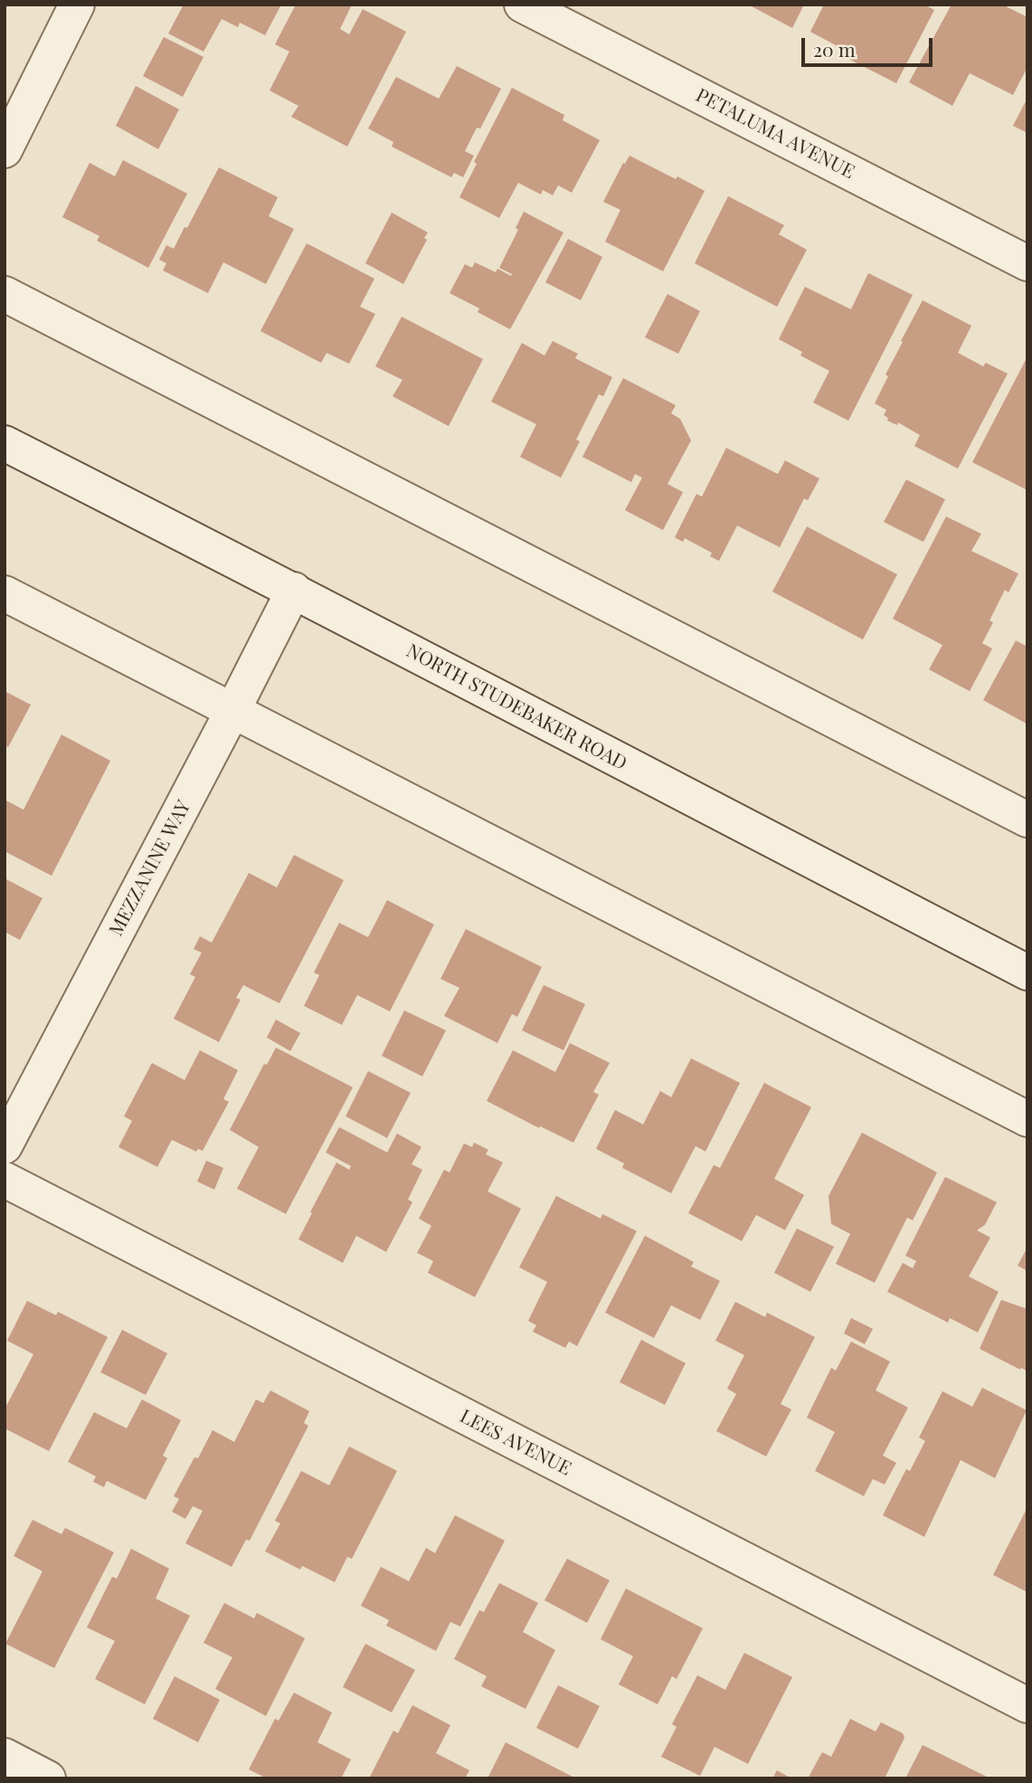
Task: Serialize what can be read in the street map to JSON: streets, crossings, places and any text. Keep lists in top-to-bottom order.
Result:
{
  "streets": {
    "street": [
      "PETALUMA AVENUE",
      "NORTH STUDEBAKER ROAD",
      "MEZZANINE WAY",
      "LEES AVENUE"
    ]
  },
  "crossings": [
    ["NORTH STUDEBAKER ROAD", "MEZZANINE WAY"]
  ],
  "scale_bar": "20 m"
}
